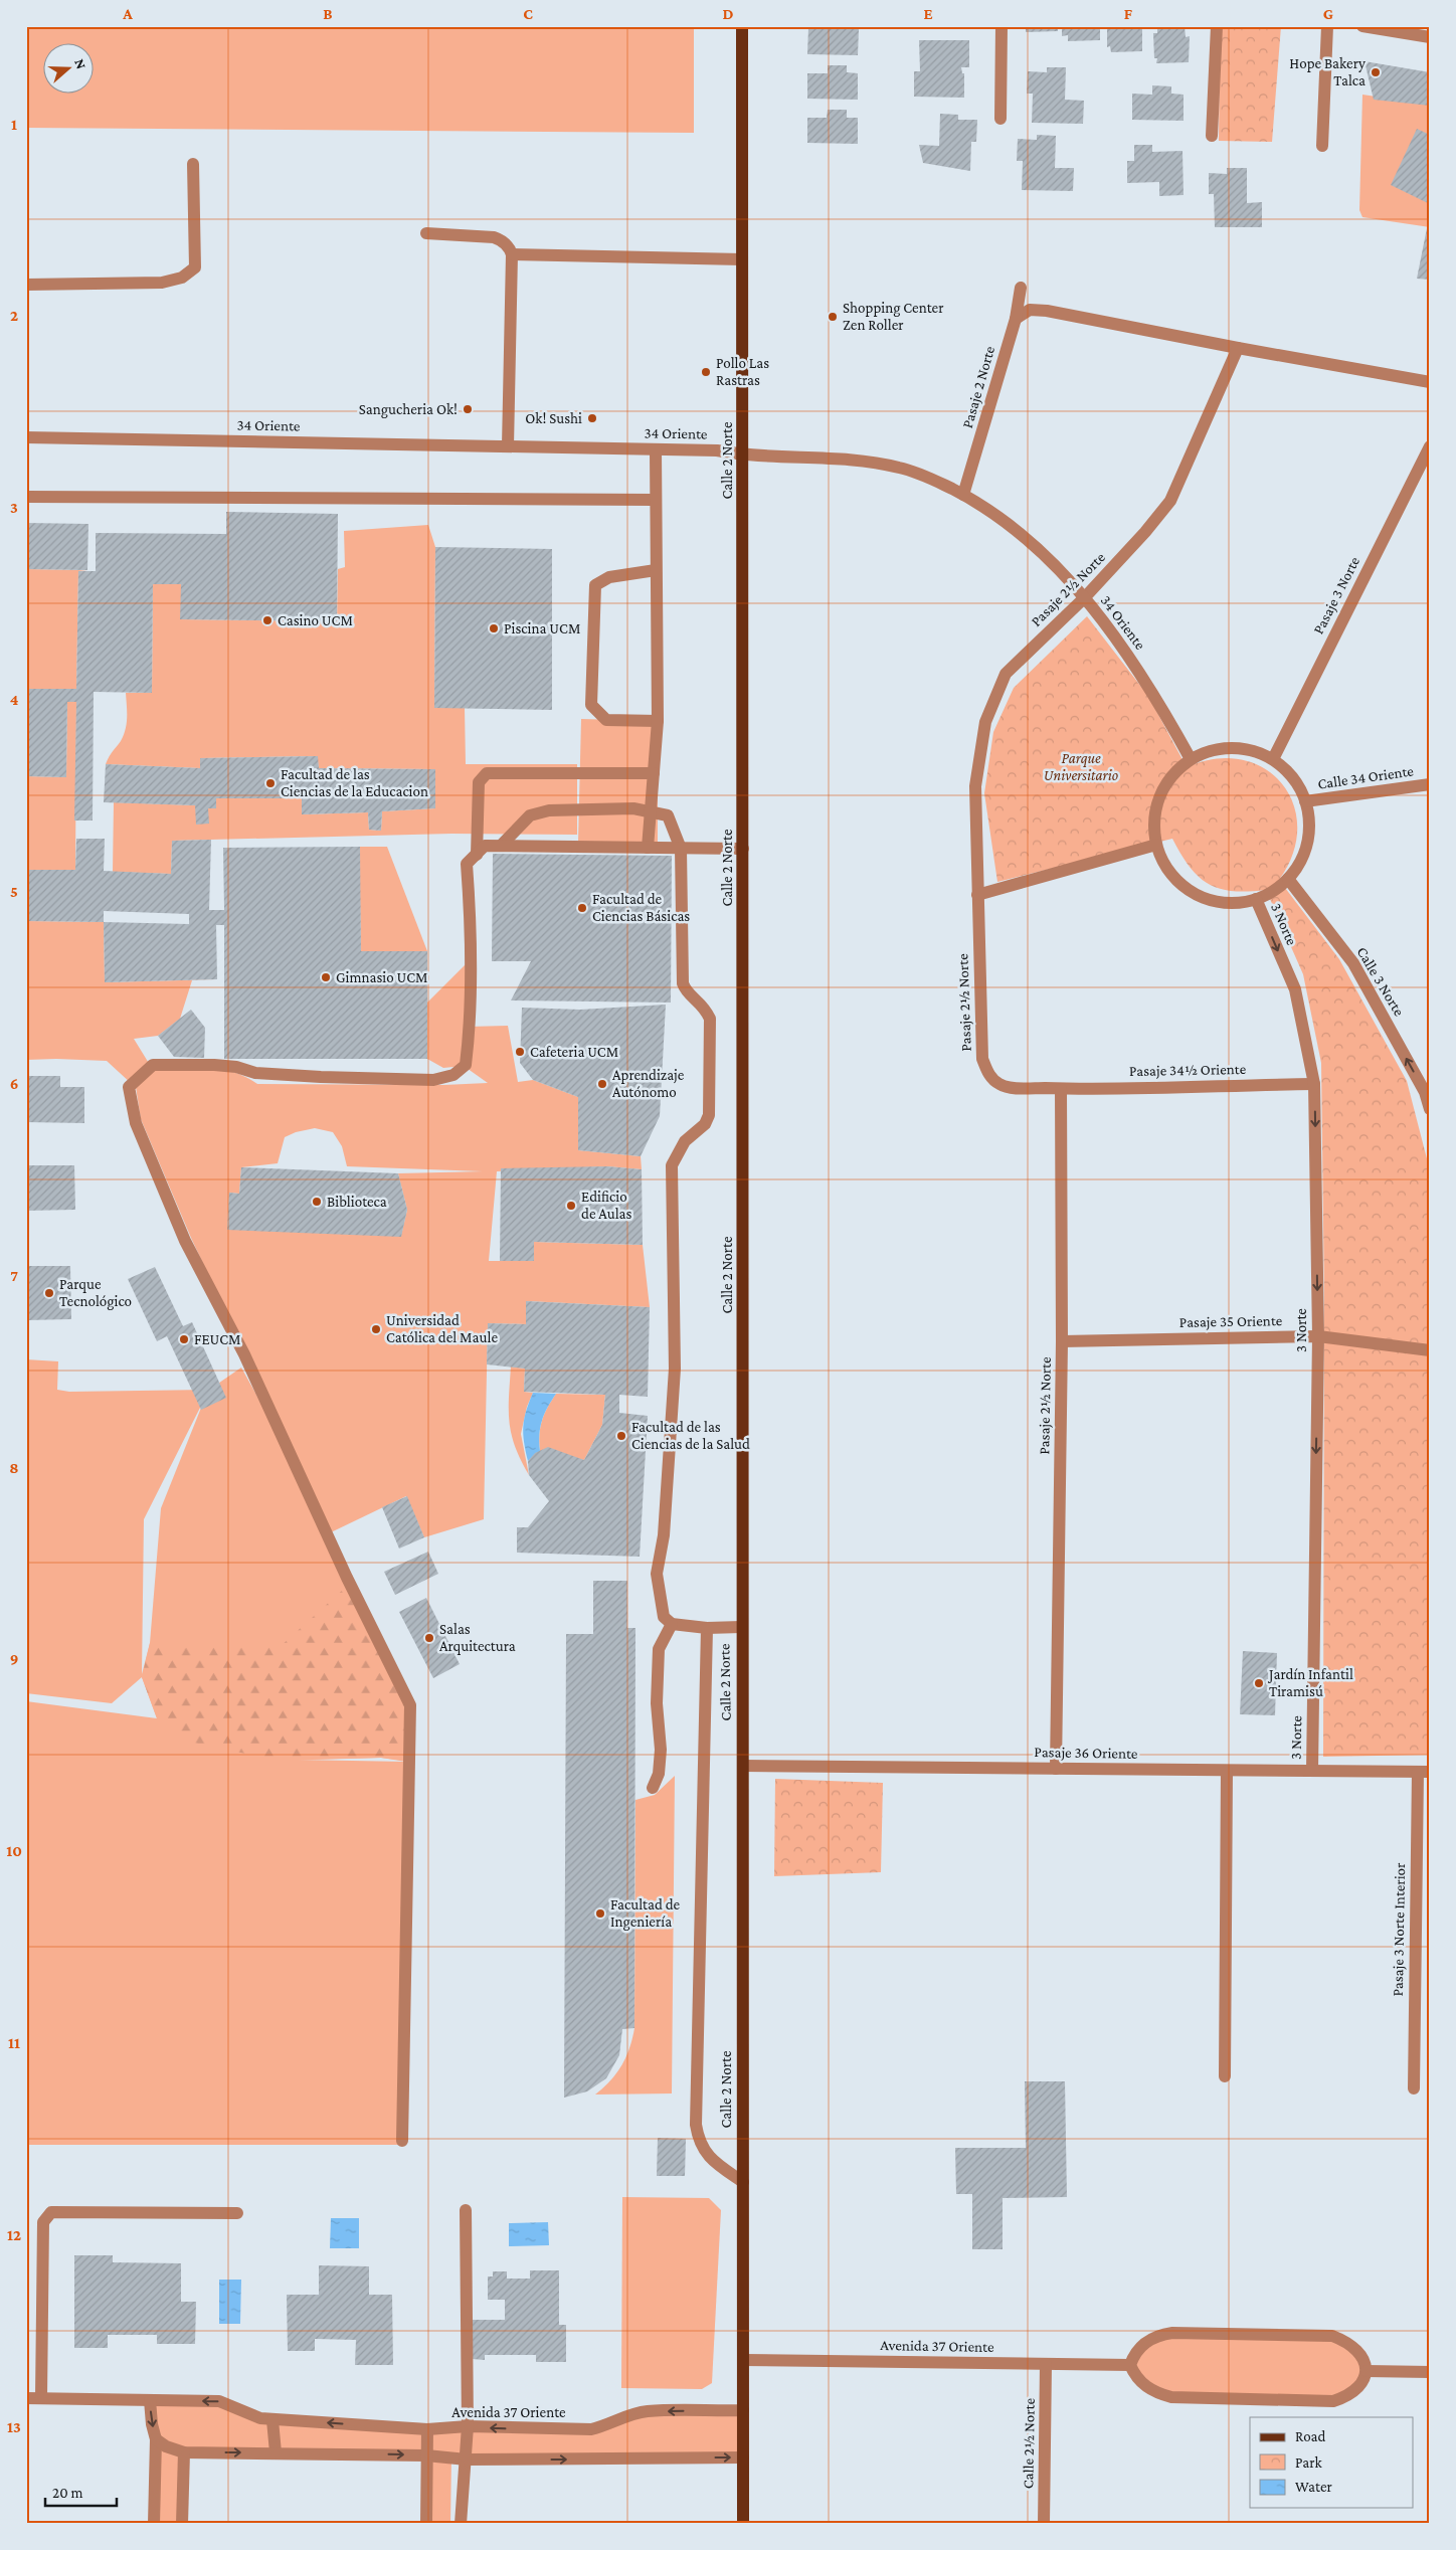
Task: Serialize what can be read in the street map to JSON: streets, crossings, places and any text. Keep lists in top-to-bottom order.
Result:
{
  "streets": {
    "main road": ["Calle 2 Norte"],
    "street": [
      "Pasaje 2 Norte",
      "34 Oriente",
      "Pasaje 2½ Norte",
      "Pasaje 3 Norte",
      "Calle 34 Oriente",
      "3 Norte",
      "Calle 3 Norte",
      "Pasaje 34½ Oriente",
      "Pasaje 35 Oriente",
      "Pasaje 36 Oriente",
      "Pasaje 3 Norte Interior",
      "Avenida 37 Oriente",
      "Calle 2½ Norte"
    ]
  },
  "crossings": [
    ["Pasaje 2 Norte", "34 Oriente"],
    ["34 Oriente", "Calle 2 Norte"],
    ["34 Oriente", "Pasaje 2½ Norte"],
    ["34 Oriente", "Pasaje 3 Norte"],
    ["34 Oriente", "Calle 34 Oriente"],
    ["34 Oriente", "3 Norte"],
    ["34 Oriente", "Calle 3 Norte"],
    ["Calle 2 Norte", "Pasaje 36 Oriente"],
    ["Calle 2 Norte", "Avenida 37 Oriente"],
    ["Pasaje 2½ Norte", "Pasaje 34½ Oriente"],
    ["Pasaje 2½ Norte", "Pasaje 35 Oriente"],
    ["Pasaje 2½ Norte", "Pasaje 36 Oriente"],
    ["Pasaje 3 Norte", "Calle 34 Oriente"],
    ["Pasaje 3 Norte", "3 Norte"],
    ["Pasaje 3 Norte", "Calle 3 Norte"],
    ["Calle 34 Oriente", "3 Norte"],
    ["Calle 34 Oriente", "Calle 3 Norte"],
    ["3 Norte", "Calle 3 Norte"],
    ["3 Norte", "Pasaje 34½ Oriente"],
    ["3 Norte", "Pasaje 35 Oriente"],
    ["3 Norte", "Pasaje 36 Oriente"],
    ["Pasaje 36 Oriente", "Pasaje 3 Norte Interior"],
    ["Avenida 37 Oriente", "Calle 2½ Norte"]
  ],
  "one_way": ["3 Norte", "Calle 3 Norte"],
  "parks": ["Parque Universitario"],
  "places": [
    "Hope Bakery Talca",
    "Shopping Center Zen Roller",
    "Pollo Las Rastras",
    "Sangucheria Ok!",
    "Ok! Sushi",
    "Casino UCM",
    "Piscina UCM",
    "Facultad de las Ciencias de la Educacion",
    "Facultad de Ciencias Básicas",
    "Gimnasio UCM",
    "Cafeteria UCM",
    "Aprendizaje Autónomo",
    "Biblioteca",
    "Edificio de Aulas",
    "Parque Tecnológico",
    "Universidad Católica del Maule",
    "FEUCM",
    "Facultad de las Ciencias de la Salud",
    "Salas Arquitectura",
    "Jardín Infantil Tiramisú",
    "Facultad de Ingeniería"
  ],
  "legend": ["Road", "Park", "Water"],
  "scale_bar": "20 m",
  "north": "right",
  "grid": {
    "columns": [
      "A",
      "B",
      "C",
      "D",
      "E",
      "F",
      "G"
    ],
    "rows": [
      "1",
      "2",
      "3",
      "4",
      "5",
      "6",
      "7",
      "8",
      "9",
      "10",
      "11",
      "12",
      "13"
    ]
  }
}
